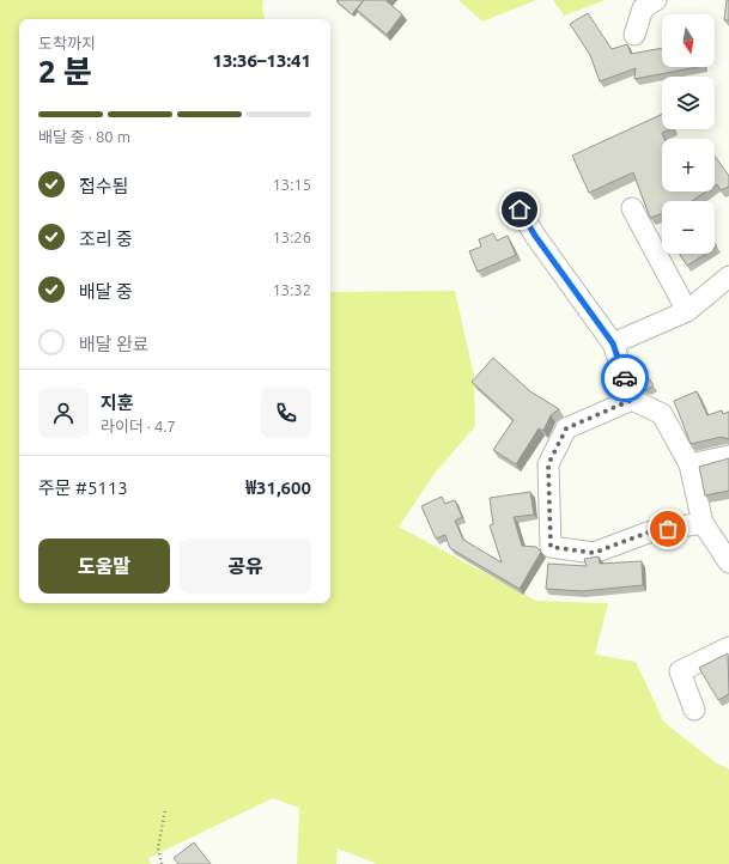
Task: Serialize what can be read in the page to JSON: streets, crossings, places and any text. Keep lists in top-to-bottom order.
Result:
{
  "north": "bottom",
  "page": {
    "map_buttons": ["+", "−"],
    "heading": ["2 분", "도착까지", "13:36–13:41"],
    "panel": [
      "지훈",
      "라이더 · 4.7",
      "주문 #5113",
      "₩31,600"
    ],
    "bar": "배달 중 · 80 m",
    "list": [
      ["접수됨", "13:15"],
      ["조리 중", "13:26"],
      ["배달 중", "13:32"],
      "배달 완료"
    ],
    "buttons": ["도움말", "공유"]
  }
}
